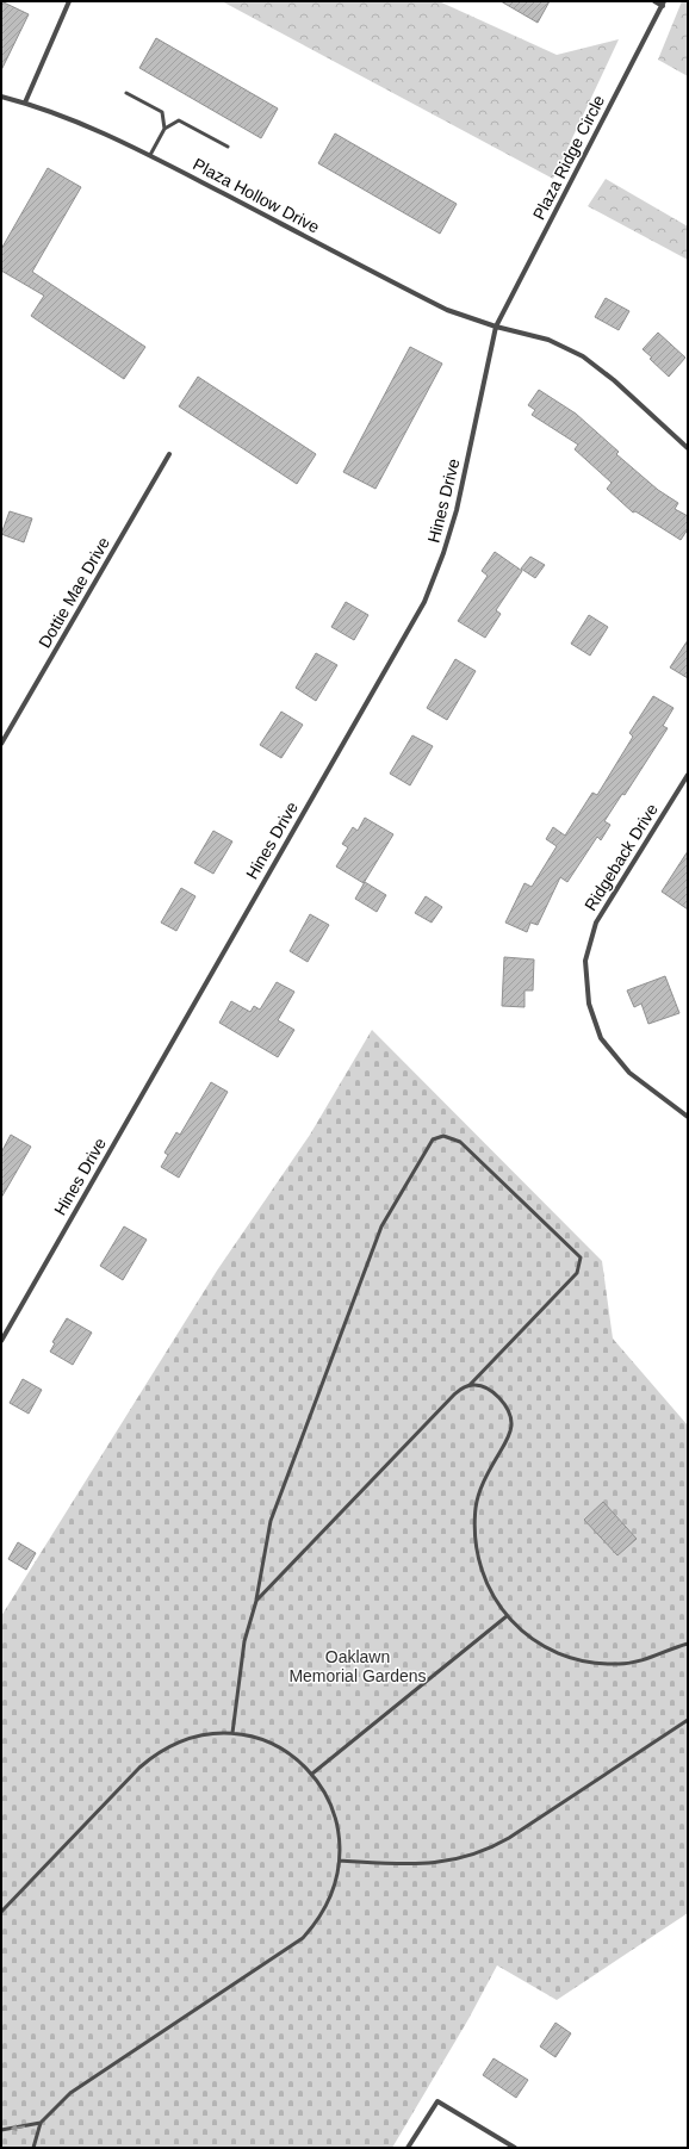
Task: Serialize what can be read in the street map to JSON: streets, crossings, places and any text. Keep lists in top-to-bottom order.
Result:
{
  "streets": {
    "street": [
      "Plaza Ridge Circle",
      "Plaza Hollow Drive",
      "Hines Drive",
      "Dottie Mae Drive",
      "Ridgeback Drive"
    ]
  },
  "crossings": [
    ["Plaza Ridge Circle", "Plaza Hollow Drive"],
    ["Plaza Ridge Circle", "Hines Drive"],
    ["Plaza Hollow Drive", "Hines Drive"]
  ],
  "parks": ["Oaklawn Memorial Gardens"]
}
